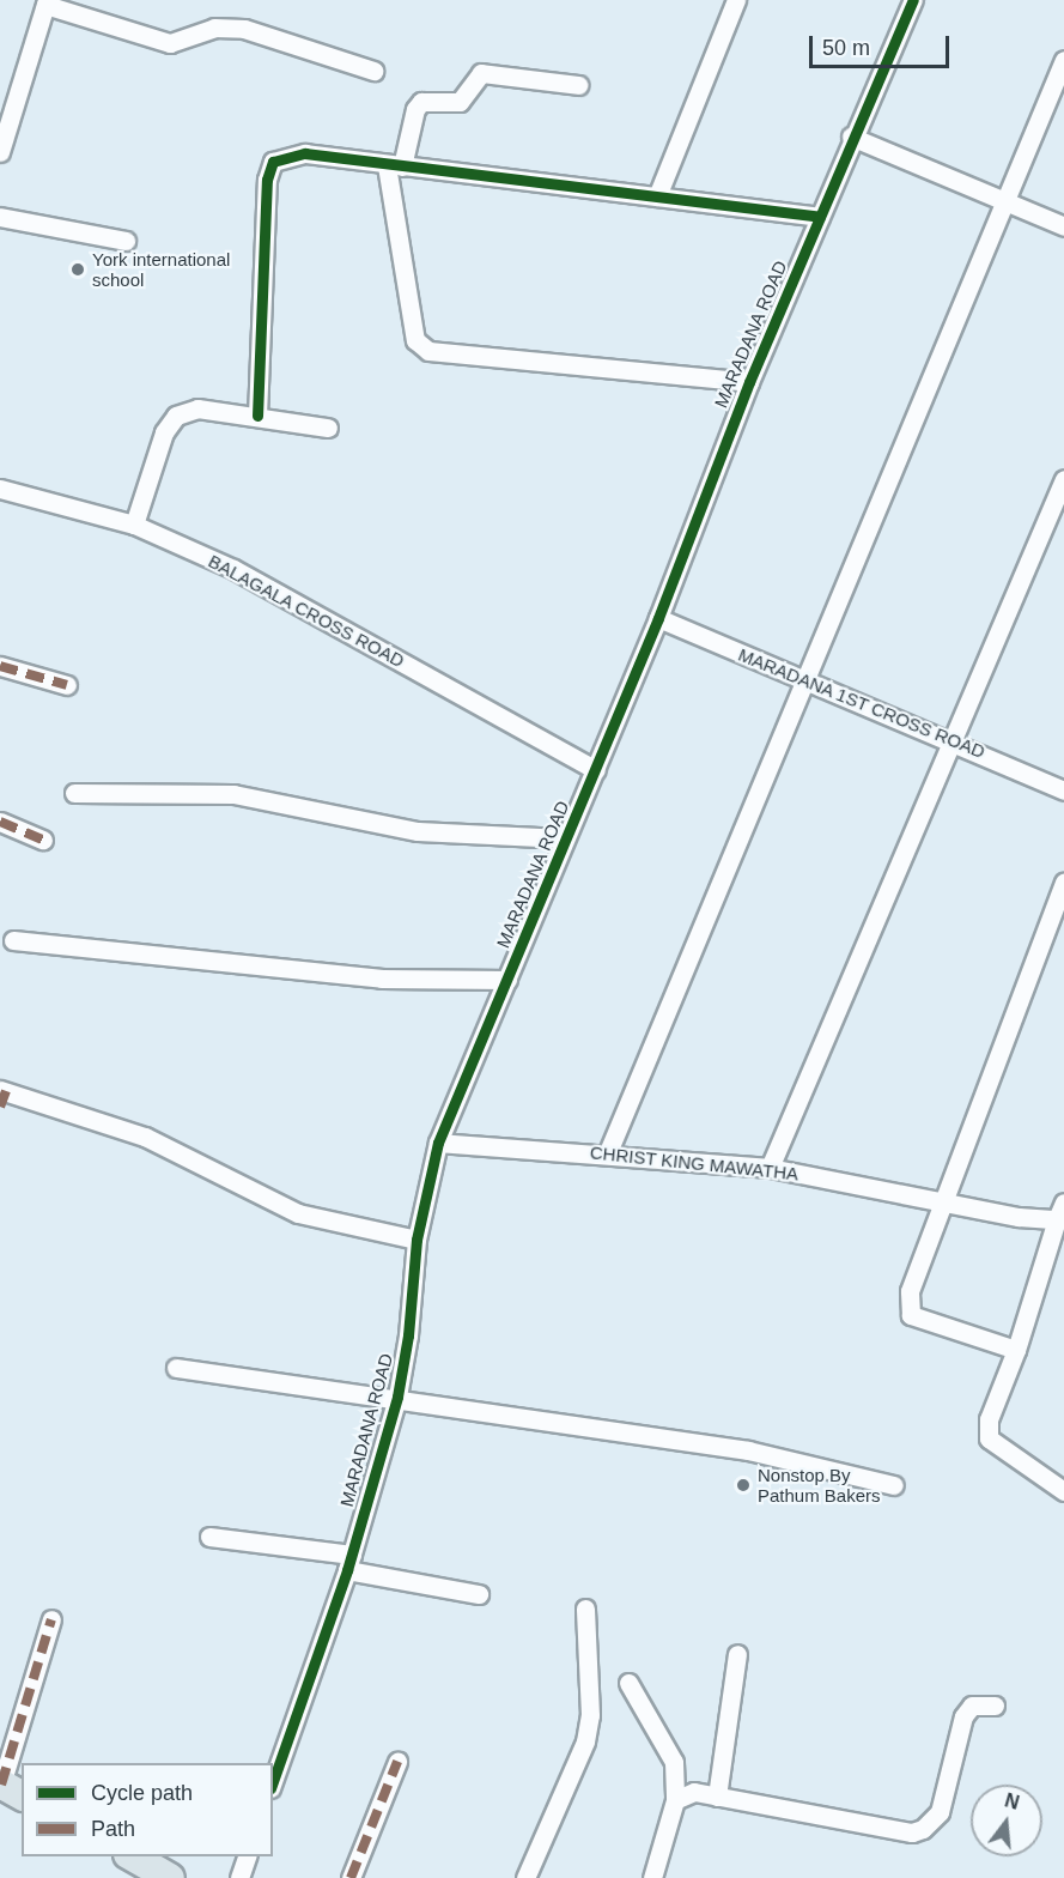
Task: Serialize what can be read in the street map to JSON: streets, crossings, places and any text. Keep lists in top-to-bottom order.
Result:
{
  "streets": {
    "street": [
      "MARADANA ROAD",
      "BALAGALA CROSS ROAD",
      "MARADANA 1ST CROSS ROAD",
      "CHRIST KING MAWATHA"
    ]
  },
  "crossings": [
    ["MARADANA ROAD", "BALAGALA CROSS ROAD"],
    ["MARADANA ROAD", "MARADANA 1ST CROSS ROAD"],
    ["MARADANA ROAD", "CHRIST KING MAWATHA"]
  ],
  "places": ["York international school", "Nonstop By Pathum Bakers"],
  "legend": ["Cycle path", "Path"],
  "scale_bar": "50 m",
  "north": "top"
}
